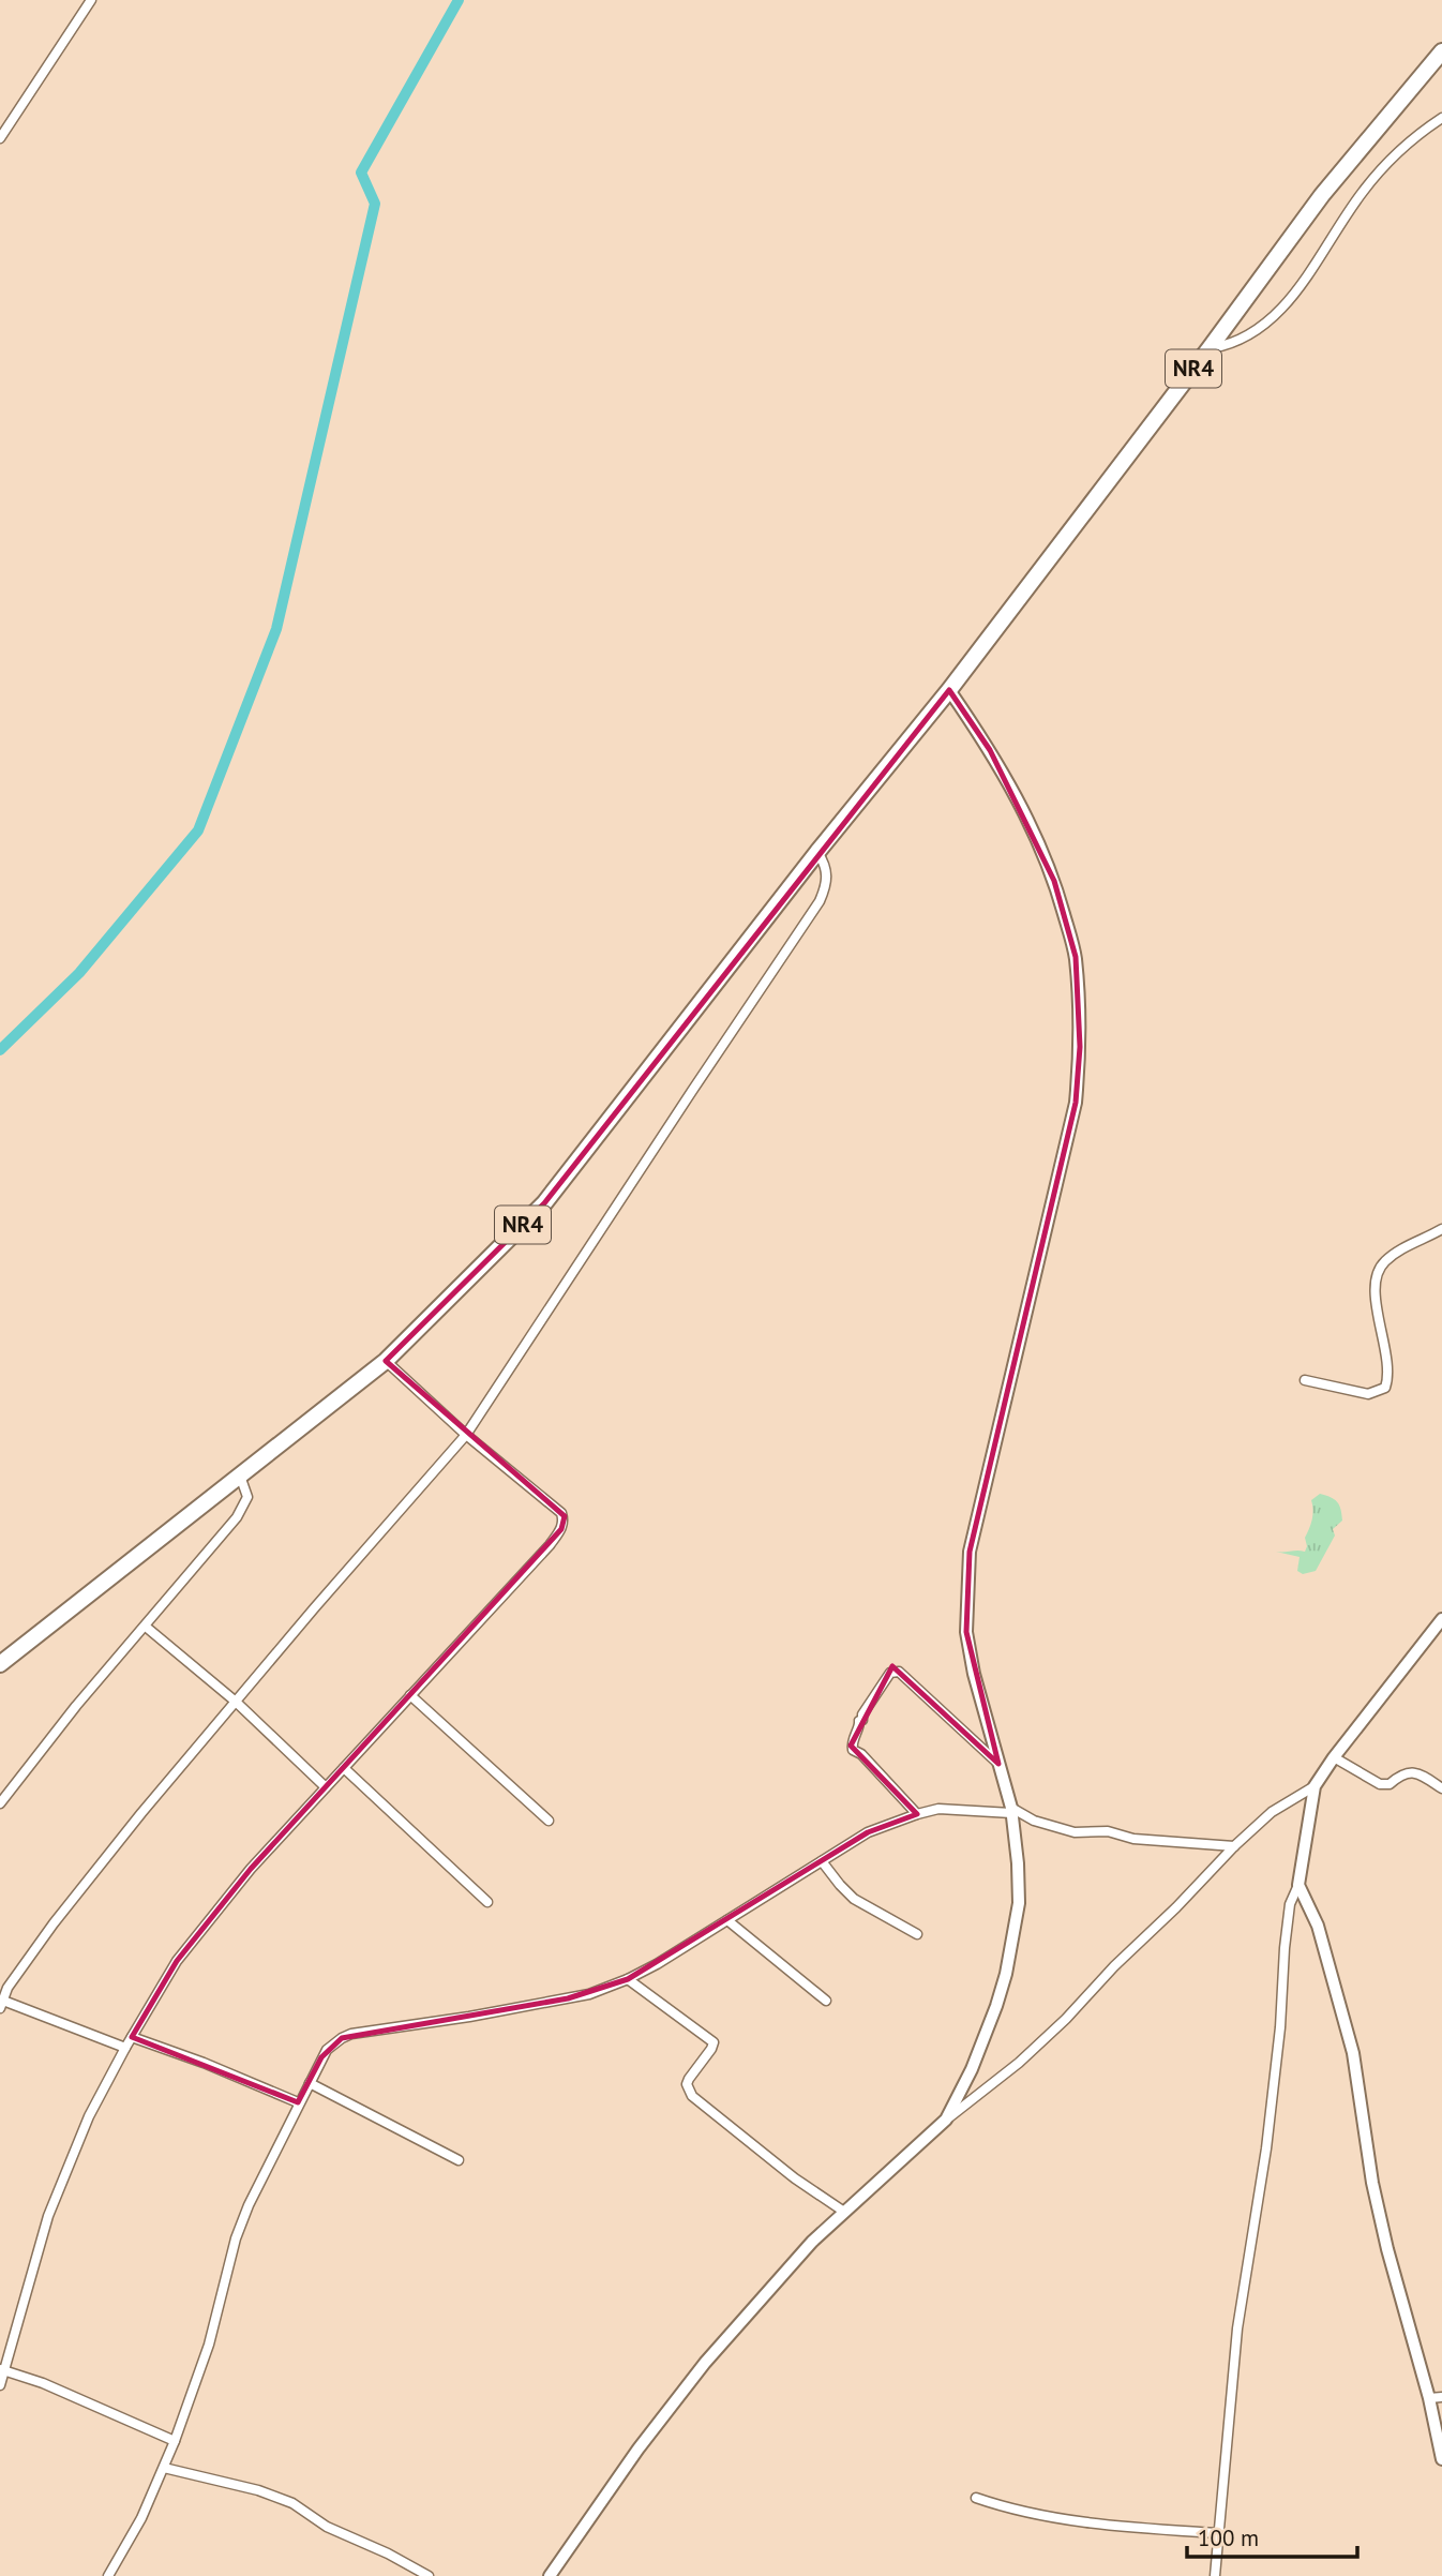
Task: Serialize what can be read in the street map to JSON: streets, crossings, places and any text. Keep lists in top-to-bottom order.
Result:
{
  "streets": {
    "highway": ["NR4"]
  },
  "scale_bar": "100 m"
}
